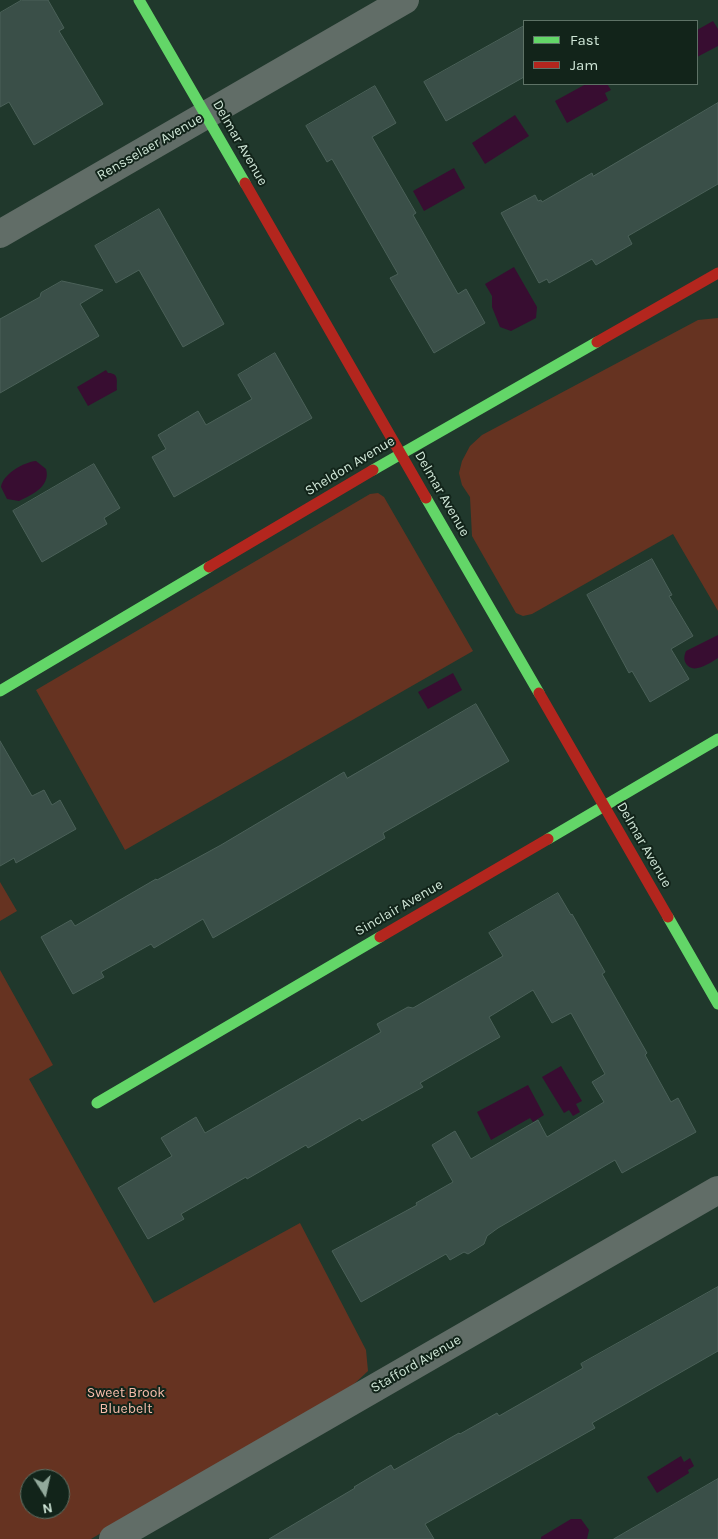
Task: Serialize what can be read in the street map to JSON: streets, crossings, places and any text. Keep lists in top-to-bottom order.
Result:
{
  "streets": {
    "street": [
      "Delmar Avenue",
      "Rensselaer Avenue",
      "Sheldon Avenue",
      "Sinclair Avenue",
      "Stafford Avenue"
    ]
  },
  "crossings": [
    ["Delmar Avenue", "Rensselaer Avenue"],
    ["Delmar Avenue", "Sheldon Avenue"],
    ["Delmar Avenue", "Sinclair Avenue"]
  ],
  "parks": ["Sweet Brook Bluebelt"],
  "legend": ["Fast", "Jam"],
  "north": "bottom"
}
